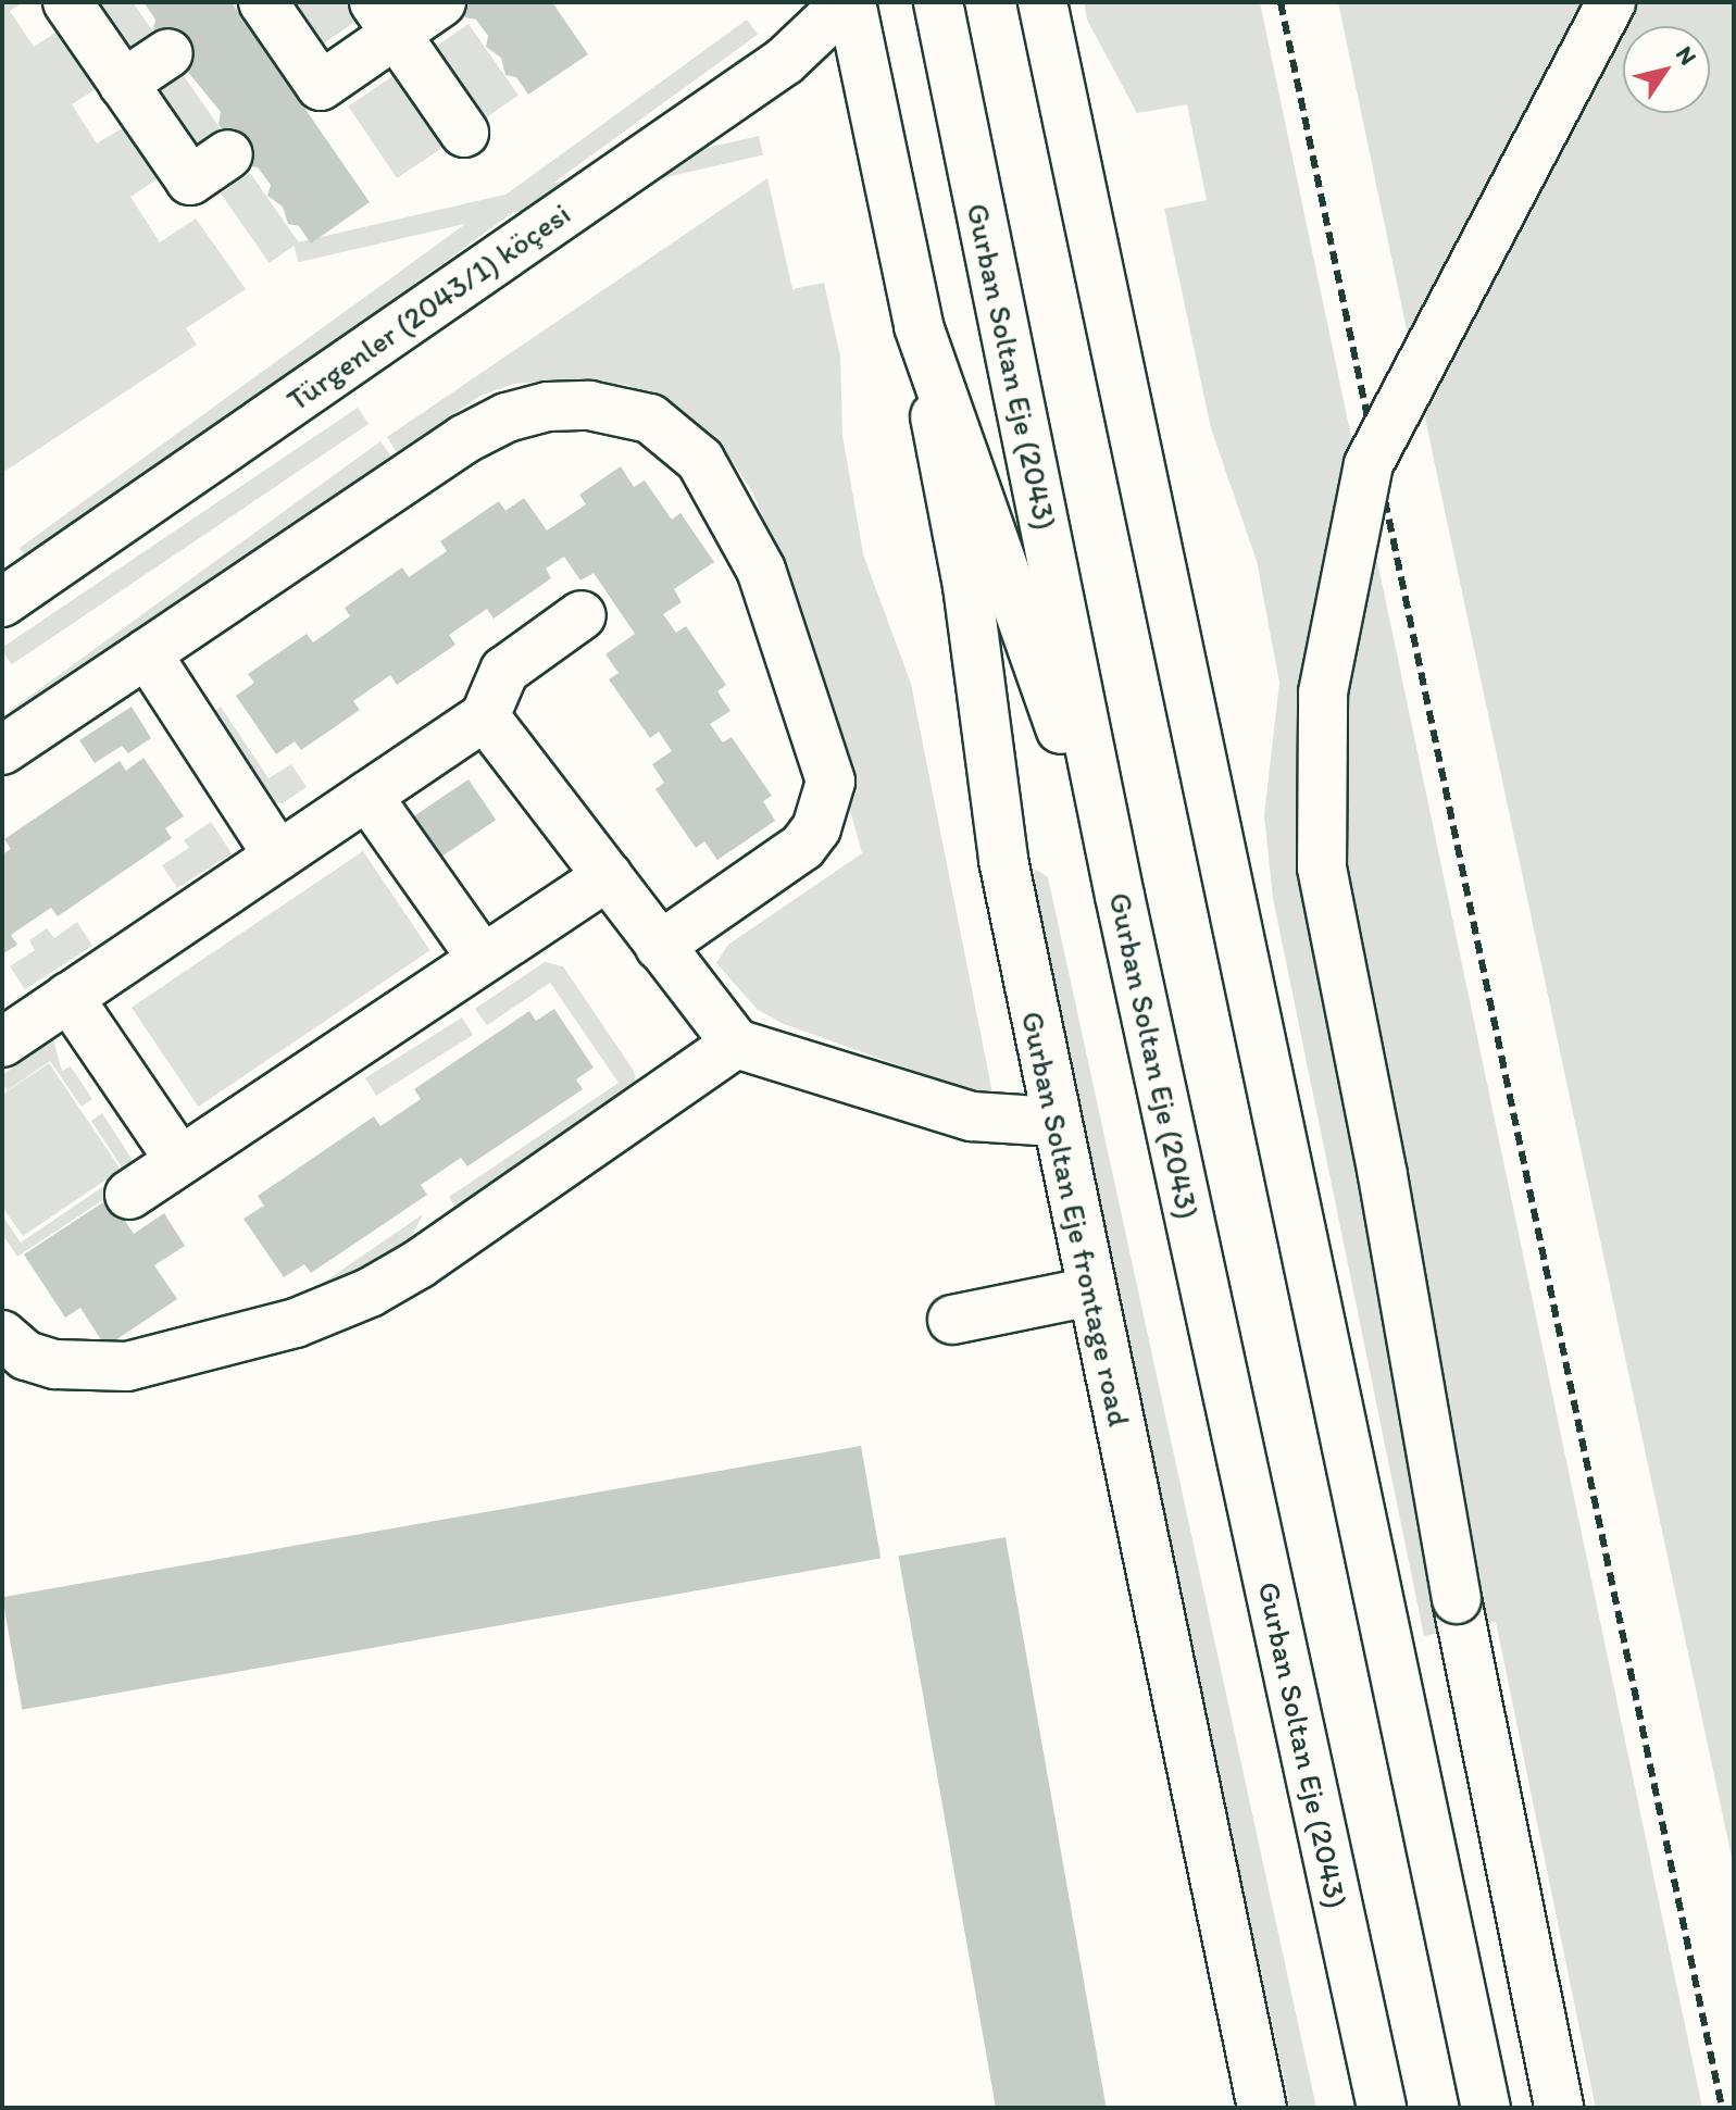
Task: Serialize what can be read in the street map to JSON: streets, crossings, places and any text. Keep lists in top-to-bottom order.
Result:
{
  "streets": {
    "main road": ["Türgenler (2043/1) köçesi", "Gurban Soltan Eje (2043)", "Gurban Soltan Eje frontage road"]
  },
  "north": "top right"
}
